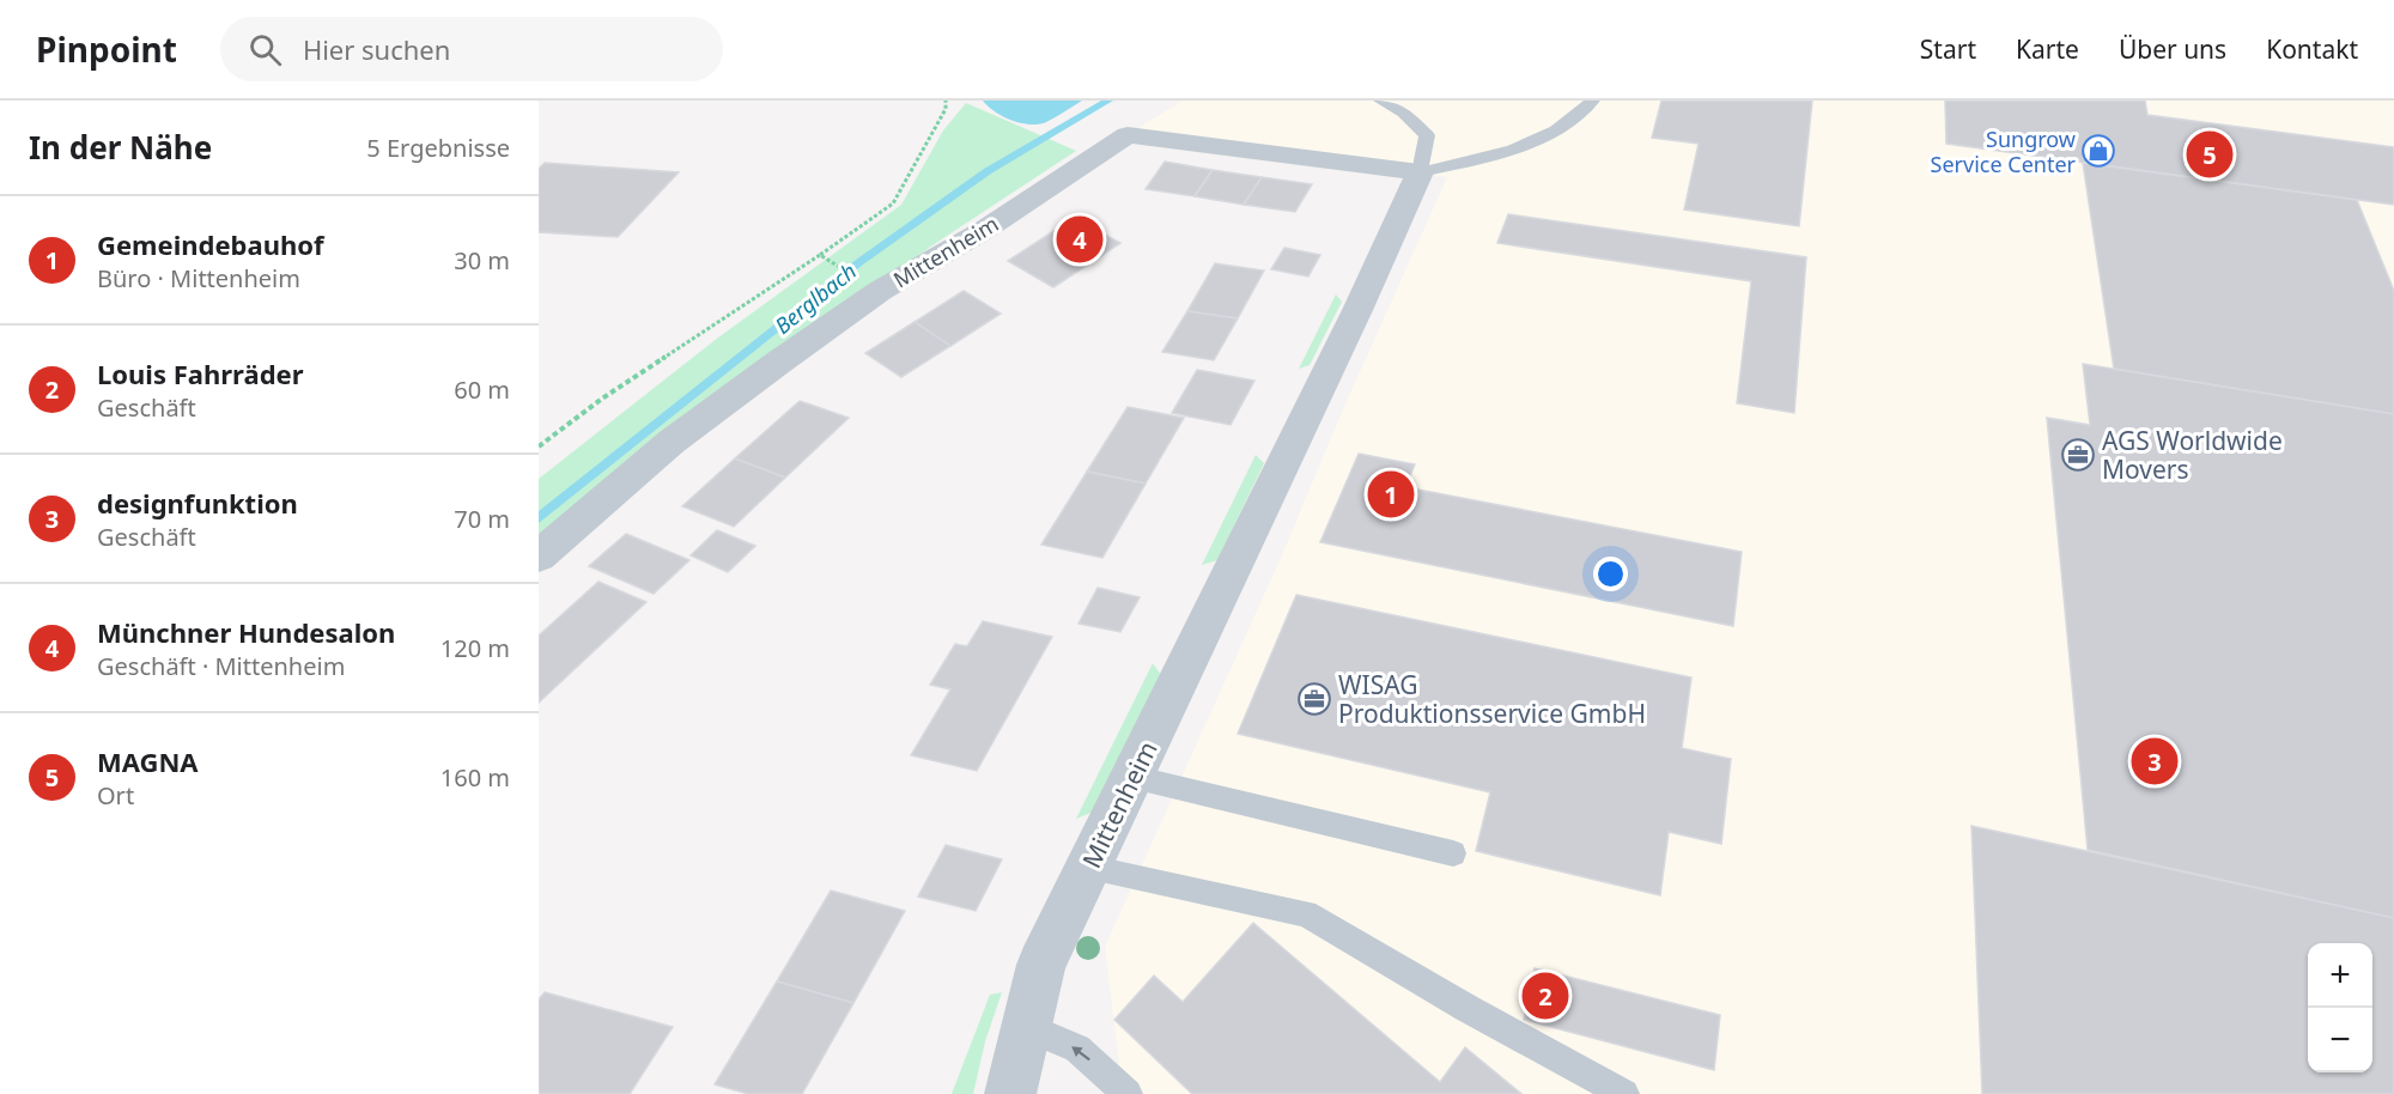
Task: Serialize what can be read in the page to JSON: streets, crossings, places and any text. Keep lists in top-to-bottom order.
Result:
{
  "streets": {
    "street": ["Mittenheim"]
  },
  "water": ["Berglbach"],
  "places": {
    "shop": ["Sungrow Service Center"],
    "office": ["AGS Worldwide Movers", "WISAG Produktionsservice GmbH"]
  },
  "page": {
    "header": "Pinpoint",
    "search": "Hier suchen",
    "nav": [
      "Start",
      "Karte",
      "Über uns",
      "Kontakt"
    ],
    "heading": ["In der Nähe", "5 Ergebnisse"],
    "pins": [
      "5",
      "4",
      "1",
      "3",
      "2"
    ],
    "list": [
      {
        "mark": "1",
        "name": "Gemeindebauhof",
        "note": "Büro · Mittenheim",
        "value": "30 m"
      },
      {
        "mark": "2",
        "name": "Louis Fahrräder",
        "note": "Geschäft",
        "value": "60 m"
      },
      {
        "mark": "3",
        "name": "designfunktion",
        "note": "Geschäft",
        "value": "70 m"
      },
      {
        "mark": "4",
        "name": "Münchner Hundesalon",
        "note": "Geschäft · Mittenheim",
        "value": "120 m"
      },
      {
        "mark": "5",
        "name": "MAGNA",
        "note": "Ort",
        "value": "160 m"
      }
    ],
    "map_buttons": ["+", "−"]
  }
}
